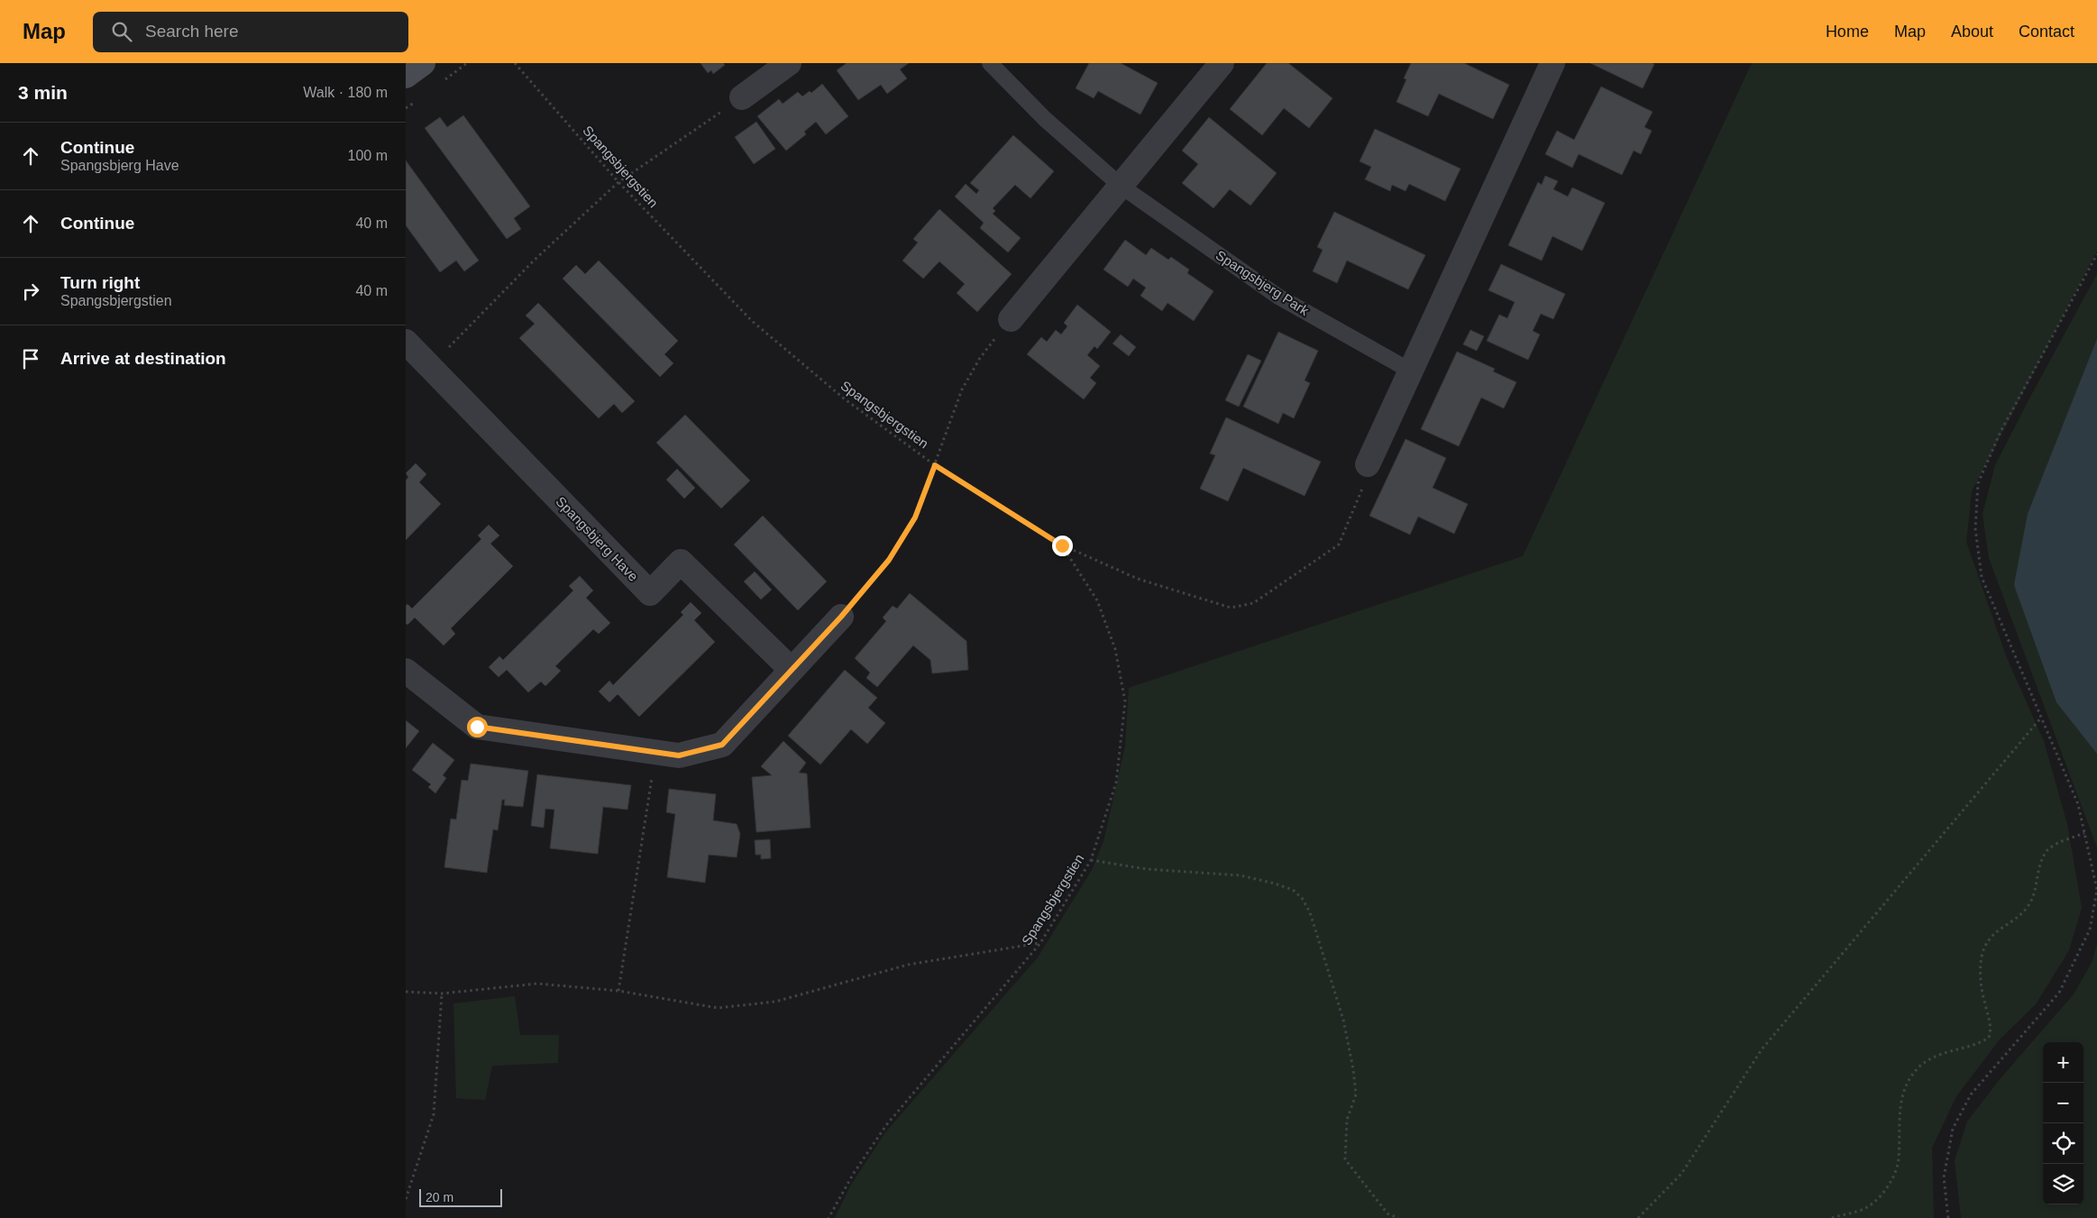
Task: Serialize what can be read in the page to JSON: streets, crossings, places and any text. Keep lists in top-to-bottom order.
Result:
{
  "streets": {
    "street": ["Spangsbjerg Have"],
    "lane": ["Spangsbjerg Park"],
    "path": ["Spangsbjergstien"]
  },
  "scale_bar": "20 m",
  "page": {
    "header": "Map",
    "search": "Search here",
    "nav": [
      "Home",
      "Map",
      "About",
      "Contact"
    ],
    "heading": ["3 min", "Walk · 180 m"],
    "list": [
      ["Continue", "Spangsbjerg Have", "100 m"],
      ["Continue", "40 m"],
      ["Turn right", "Spangsbjergstien", "40 m"],
      "Arrive at destination"
    ],
    "map_buttons": ["+", "−"],
    "scale": "20 m"
  }
}
